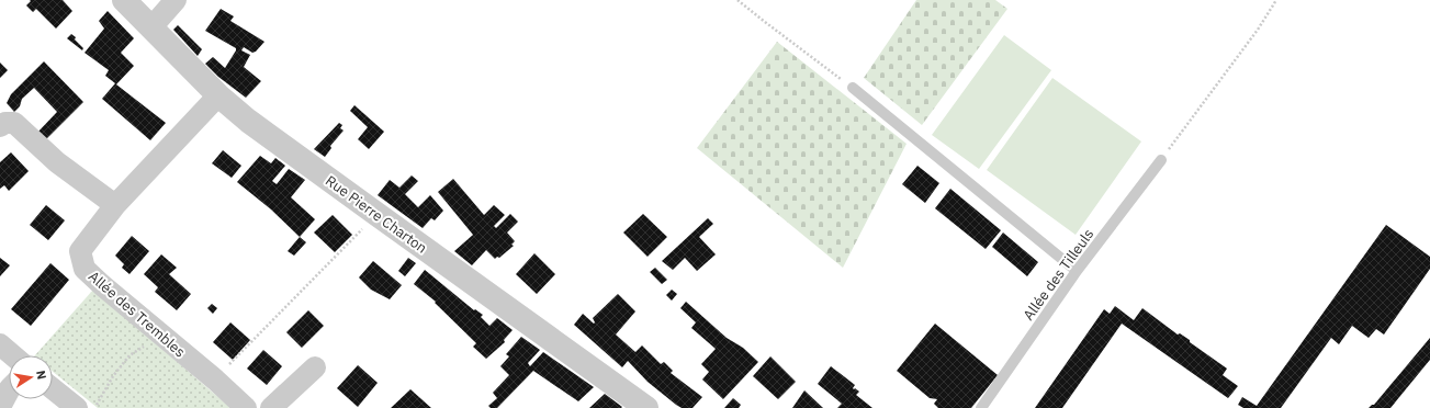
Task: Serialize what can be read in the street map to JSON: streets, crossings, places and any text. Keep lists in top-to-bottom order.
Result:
{
  "streets": {
    "street": ["Rue Pierre Charton", "Allée des Trembles"],
    "lane": ["Allée des Tilleuls"]
  },
  "crossings": [
    ["Rue Pierre Charton", "Allée des Trembles"]
  ],
  "north": "right"
}
